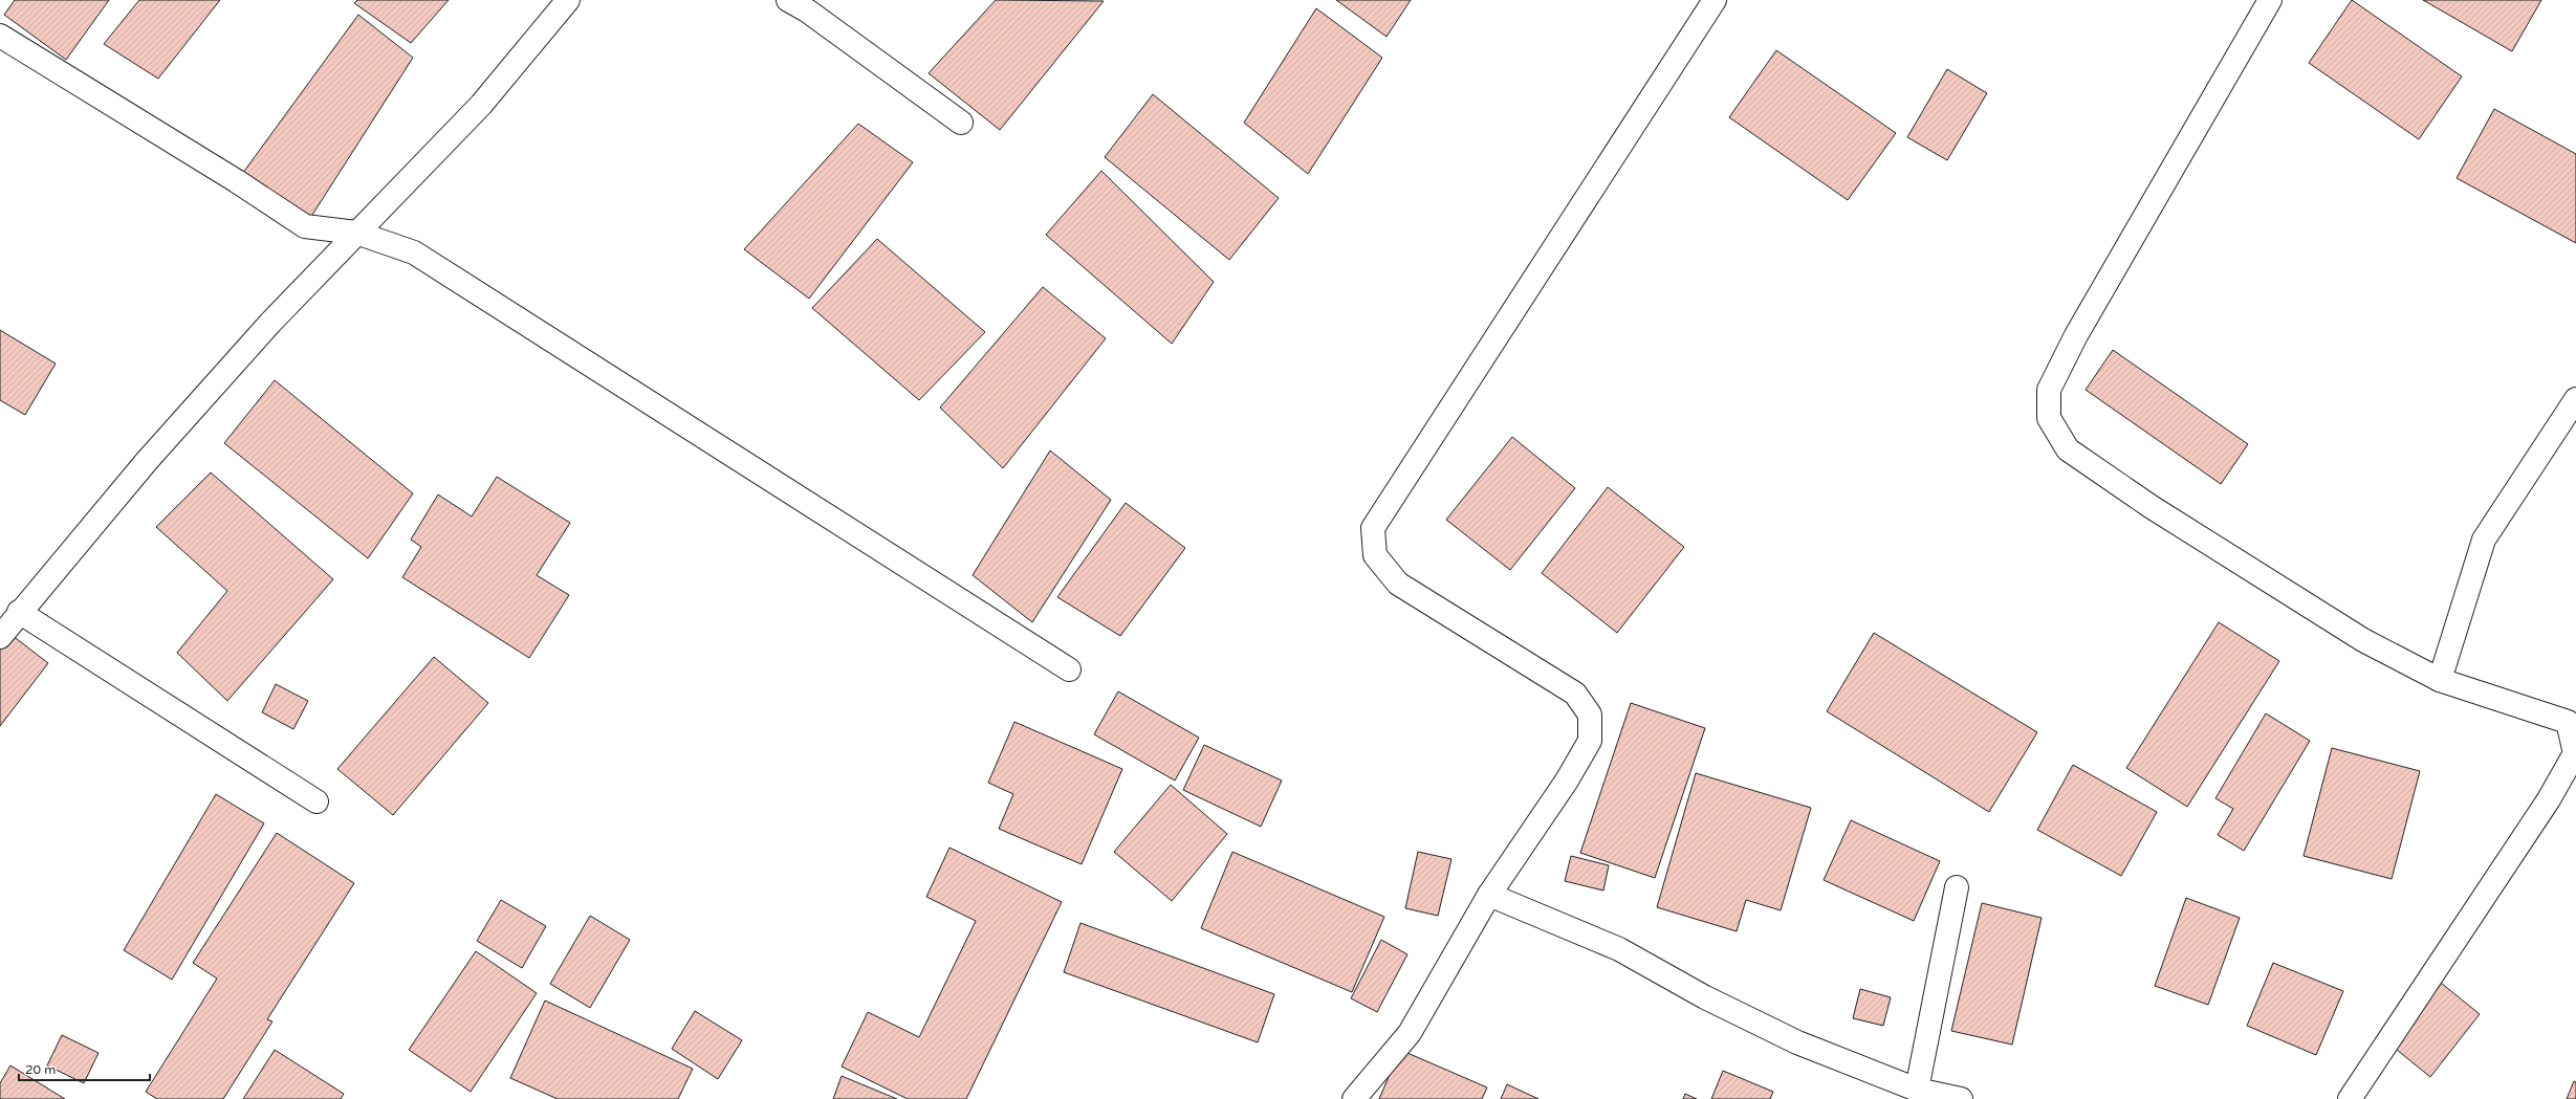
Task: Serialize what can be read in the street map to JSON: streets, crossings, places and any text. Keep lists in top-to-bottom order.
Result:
{
  "scale_bar": "20 m"
}
